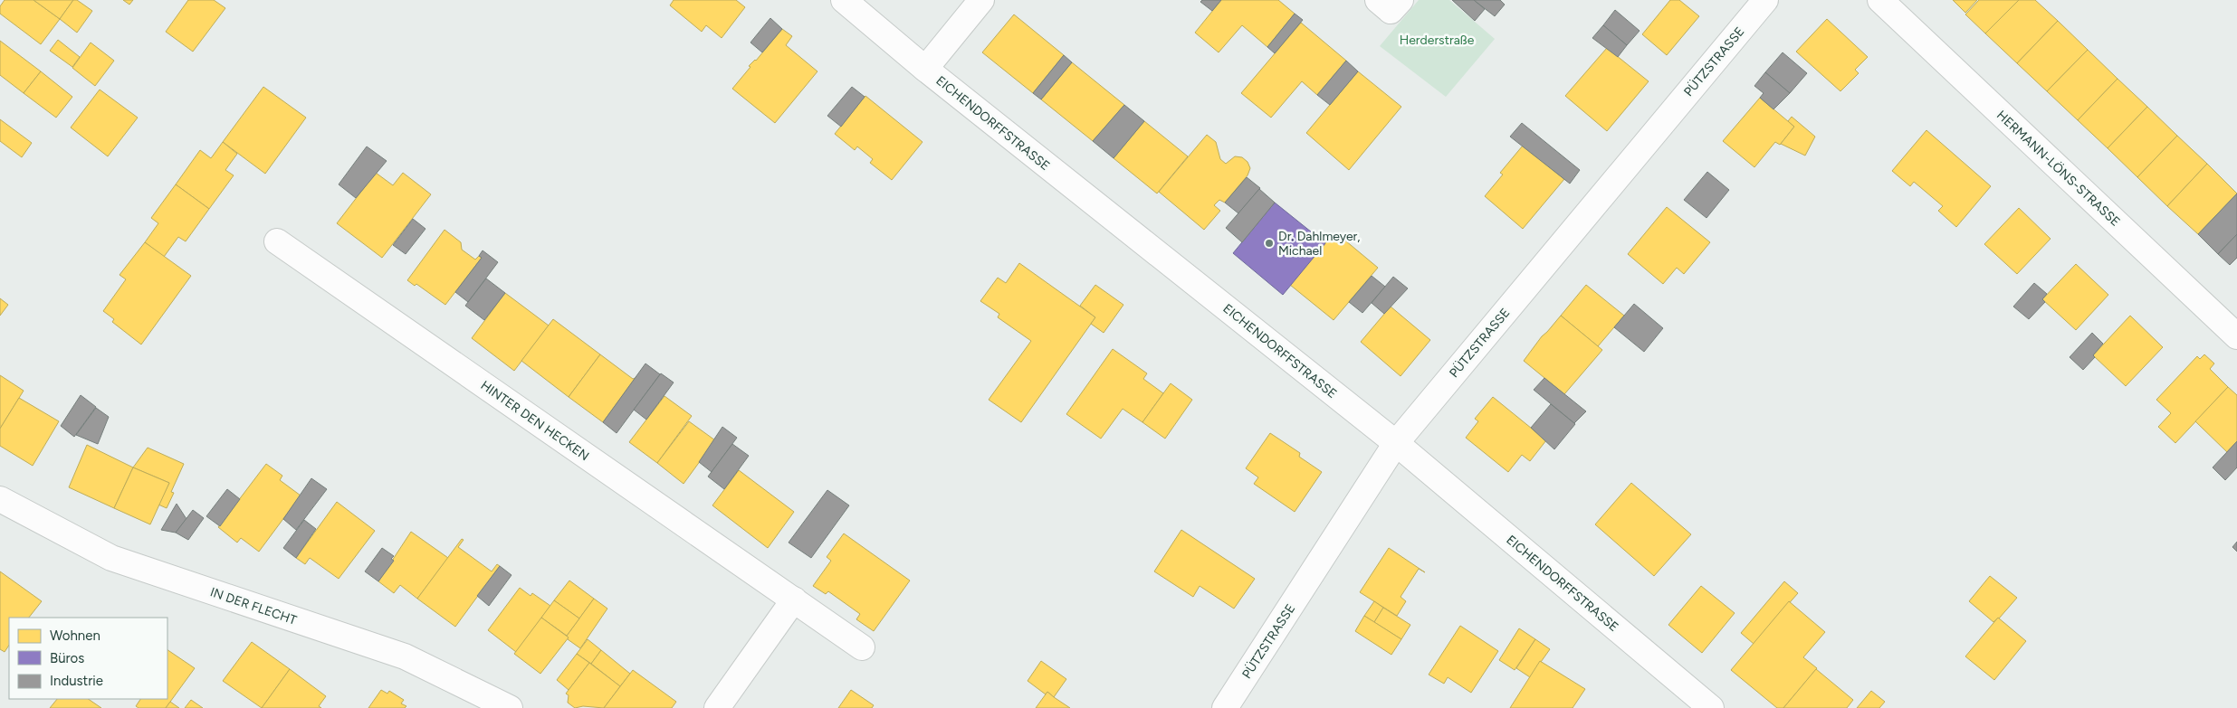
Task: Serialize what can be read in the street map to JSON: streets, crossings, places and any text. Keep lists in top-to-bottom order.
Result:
{
  "streets": {
    "street": [
      "PÜTZSTRASSE",
      "EICHENDORFFSTRASSE",
      "HERMANN-LÖNS-STRASSE",
      "HINTER DEN HECKEN",
      "IN DER FLECHT"
    ]
  },
  "crossings": [
    ["PÜTZSTRASSE", "EICHENDORFFSTRASSE"]
  ],
  "parks": ["Herderstraße"],
  "places": ["Dr. Dahlmeyer, Michael"],
  "legend": ["Wohnen", "Büros", "Industrie"]
}
